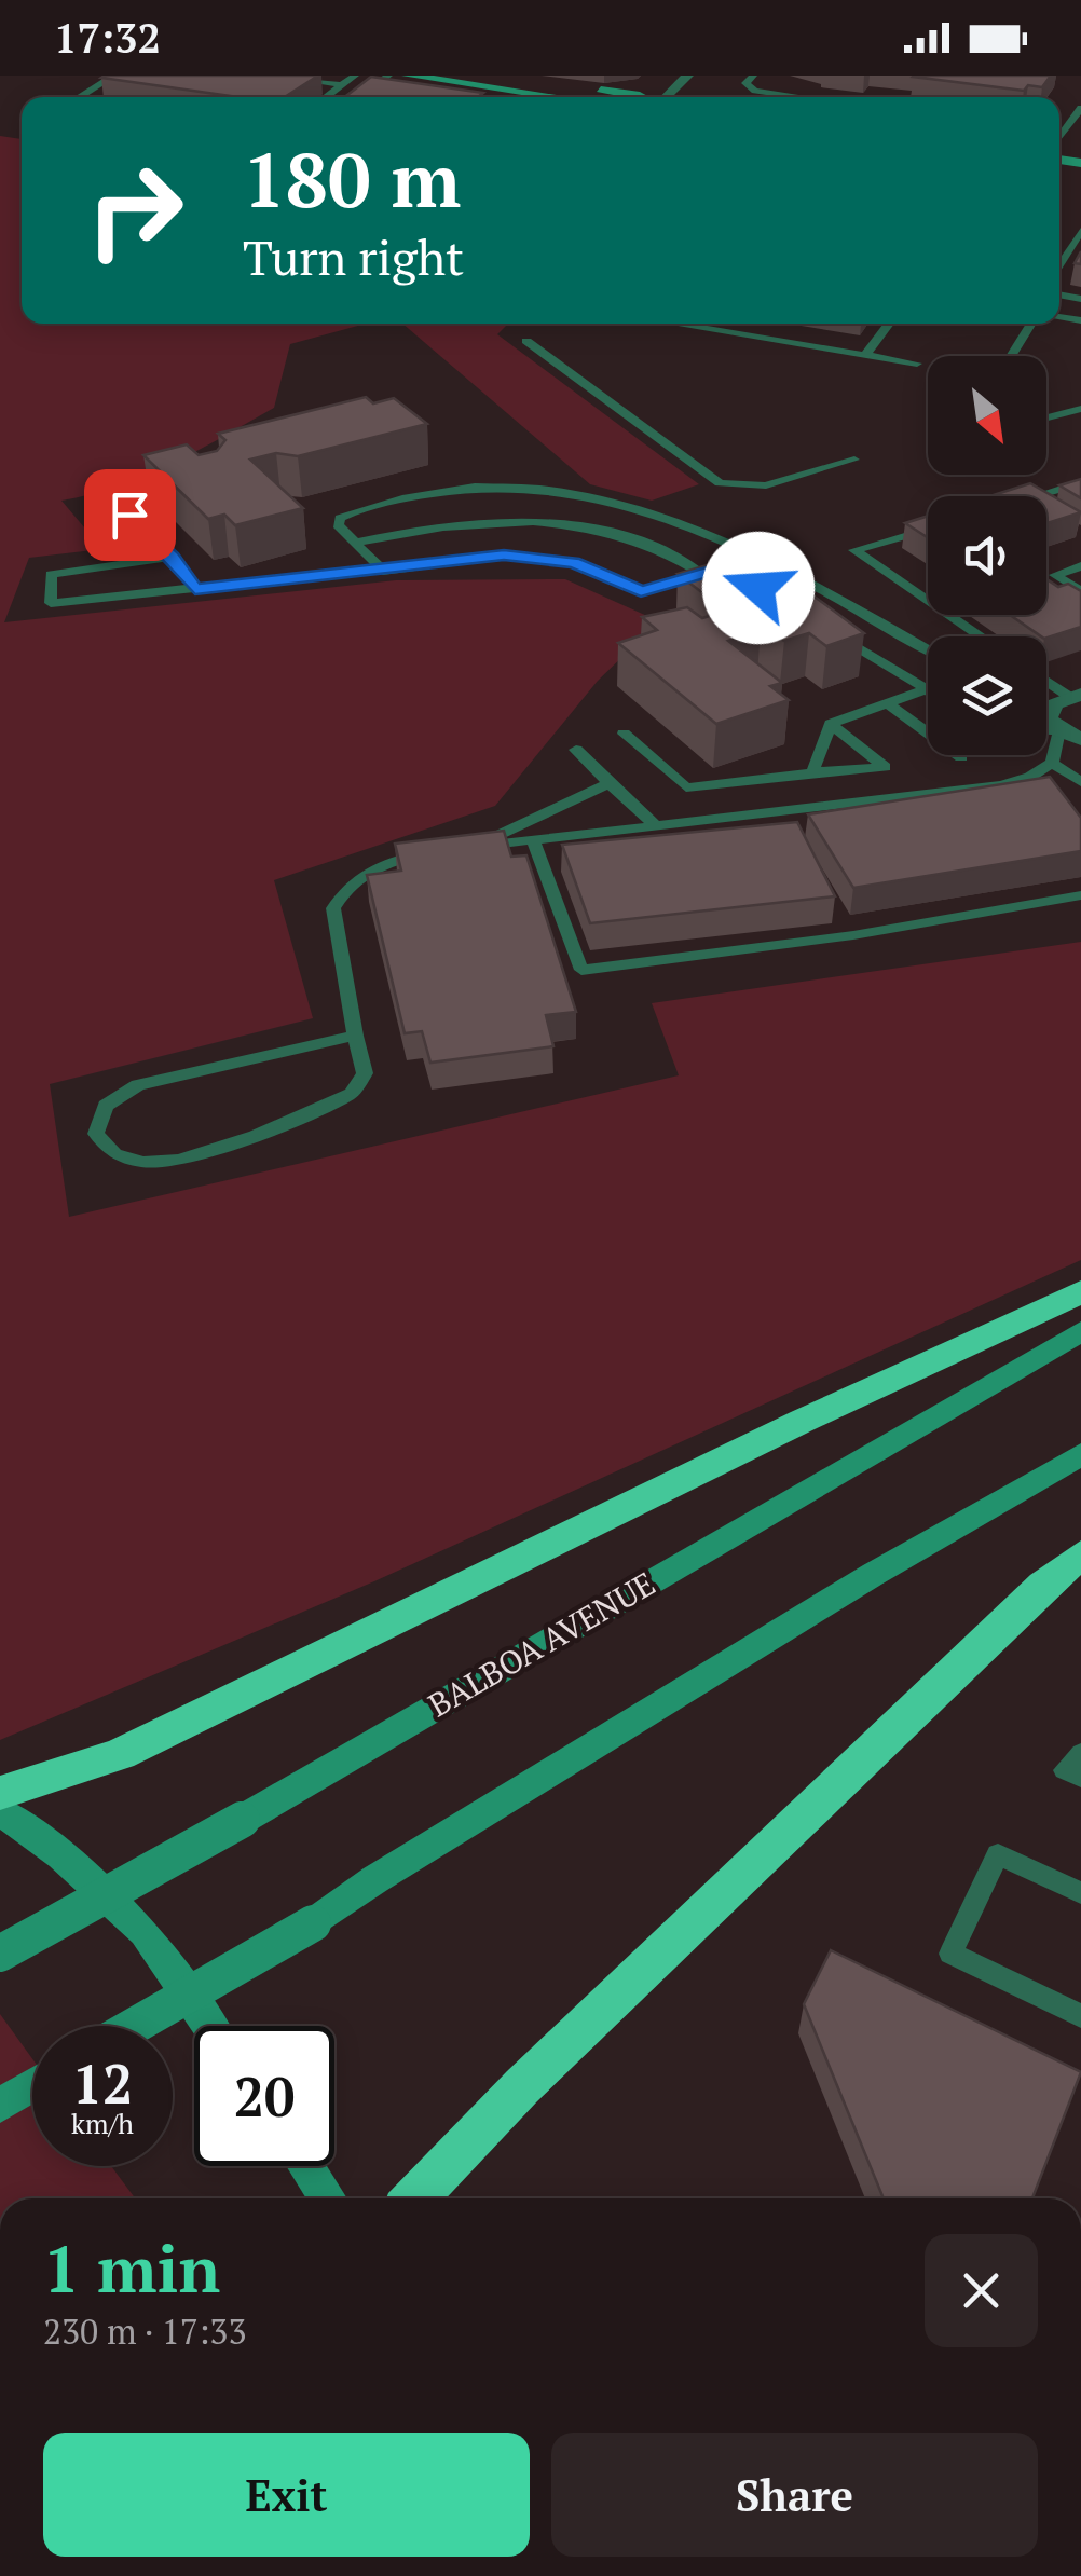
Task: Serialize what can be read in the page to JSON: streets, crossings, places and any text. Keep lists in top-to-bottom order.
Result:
{
  "streets": {
    "main road": ["BALBOA AVENUE"]
  },
  "north": "bottom right",
  "page": {
    "status": "17:32",
    "turn": ["180 m", "Turn right"],
    "speed": "12 km/h",
    "limit": "20",
    "heading": ["1 min", "230 m · 17:33"],
    "buttons": ["Exit", "Share"]
  }
}
